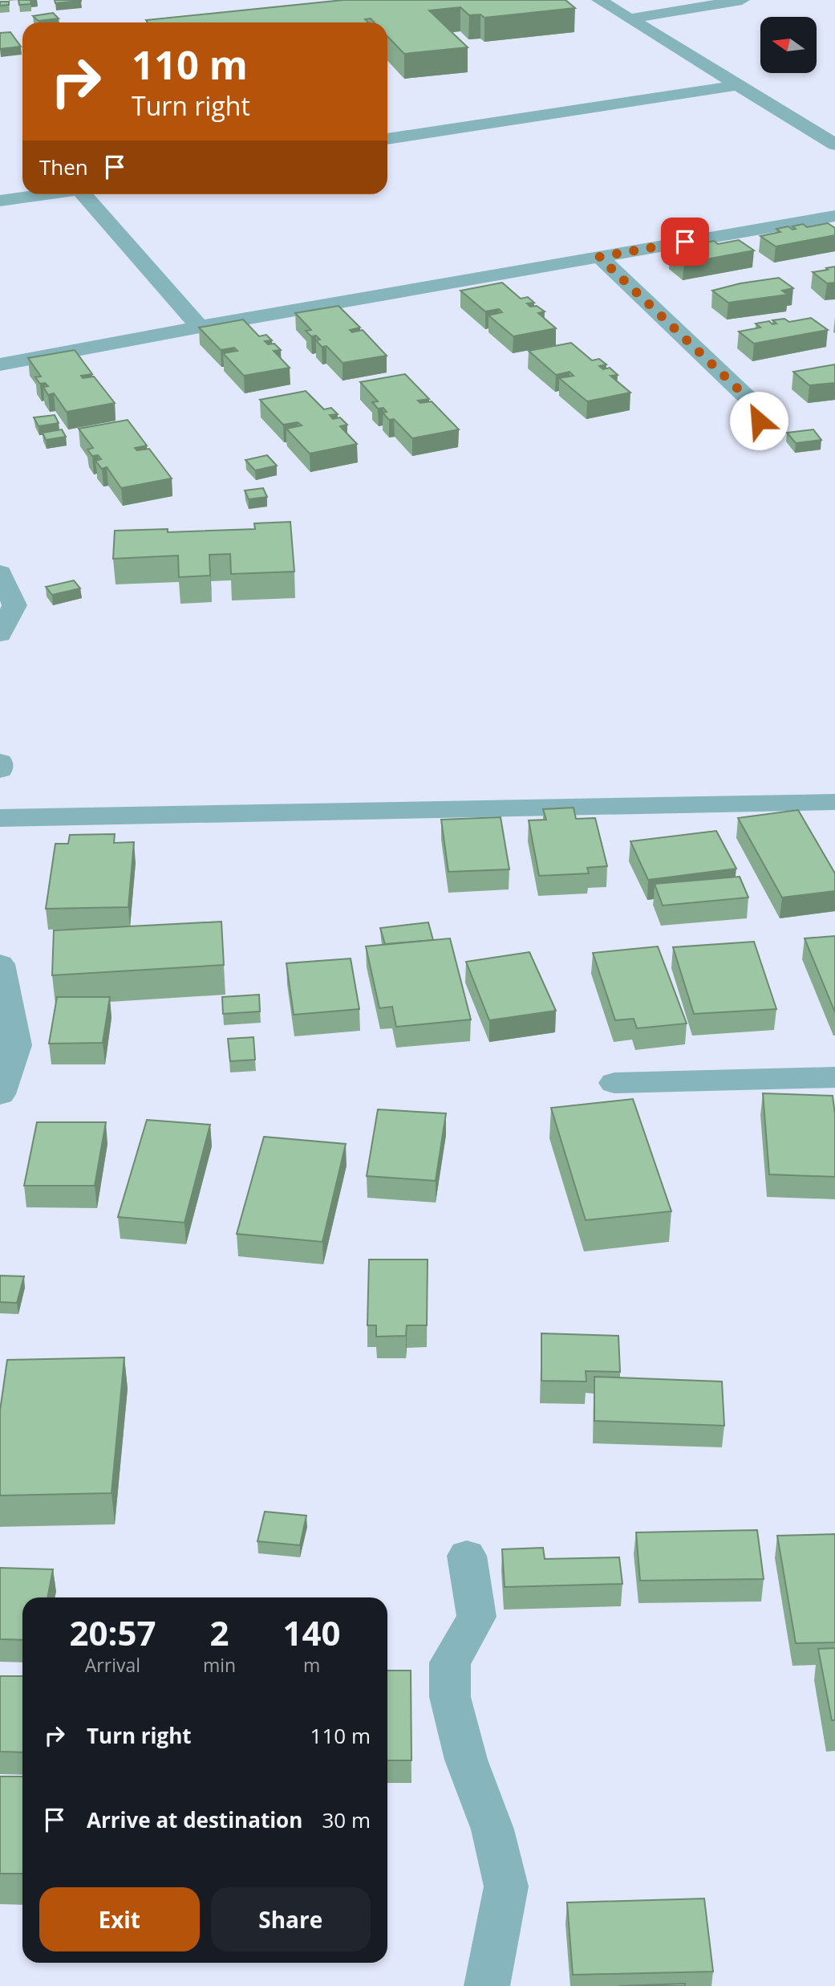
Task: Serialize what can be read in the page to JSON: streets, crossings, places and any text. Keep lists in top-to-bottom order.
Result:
{
  "north": "left",
  "page": {
    "turn": ["110 m", "Turn right"],
    "then": "Then",
    "eta": [
      "20:57",
      "Arrival",
      "2",
      "min",
      "140",
      "m"
    ],
    "list": [
      {
        "name": "Turn right",
        "value": "110 m"
      },
      {
        "name": "Arrive at destination",
        "value": "30 m"
      }
    ],
    "buttons": ["Exit", "Share"]
  }
}
